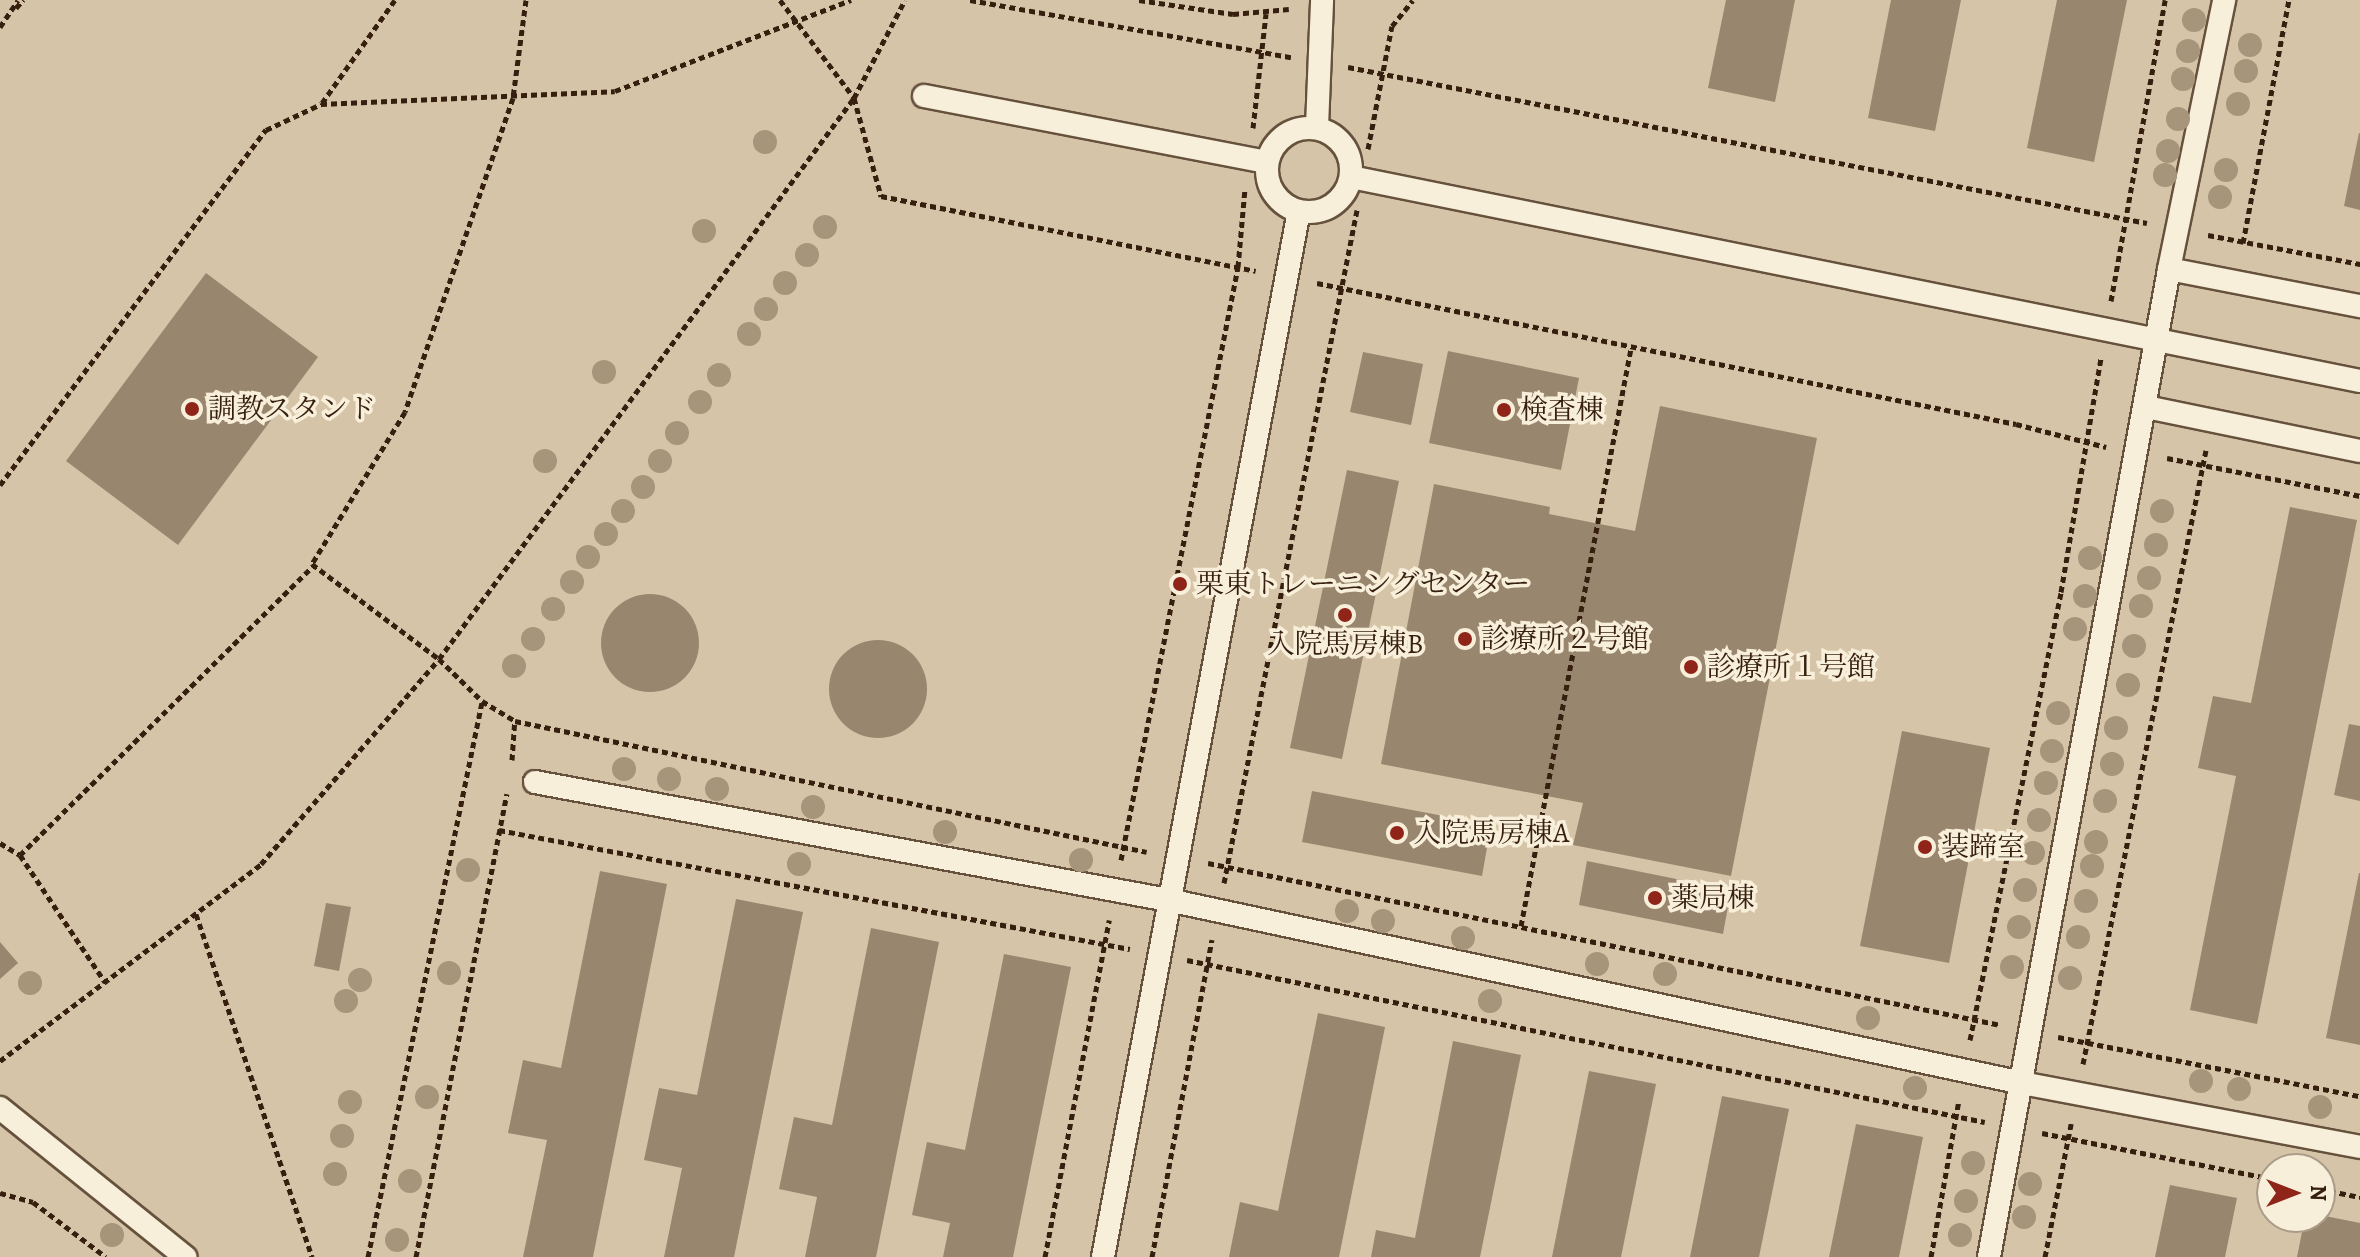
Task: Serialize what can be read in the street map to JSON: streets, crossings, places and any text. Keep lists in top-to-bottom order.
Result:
{
  "places": [
    "調教スタンド",
    "検査棟",
    "栗東トレーニングセンター",
    "入院馬房棟B",
    "診療所２号館",
    "診療所１号館",
    "入院馬房棟A",
    "装蹄室",
    "薬局棟"
  ],
  "north": "right"
}
